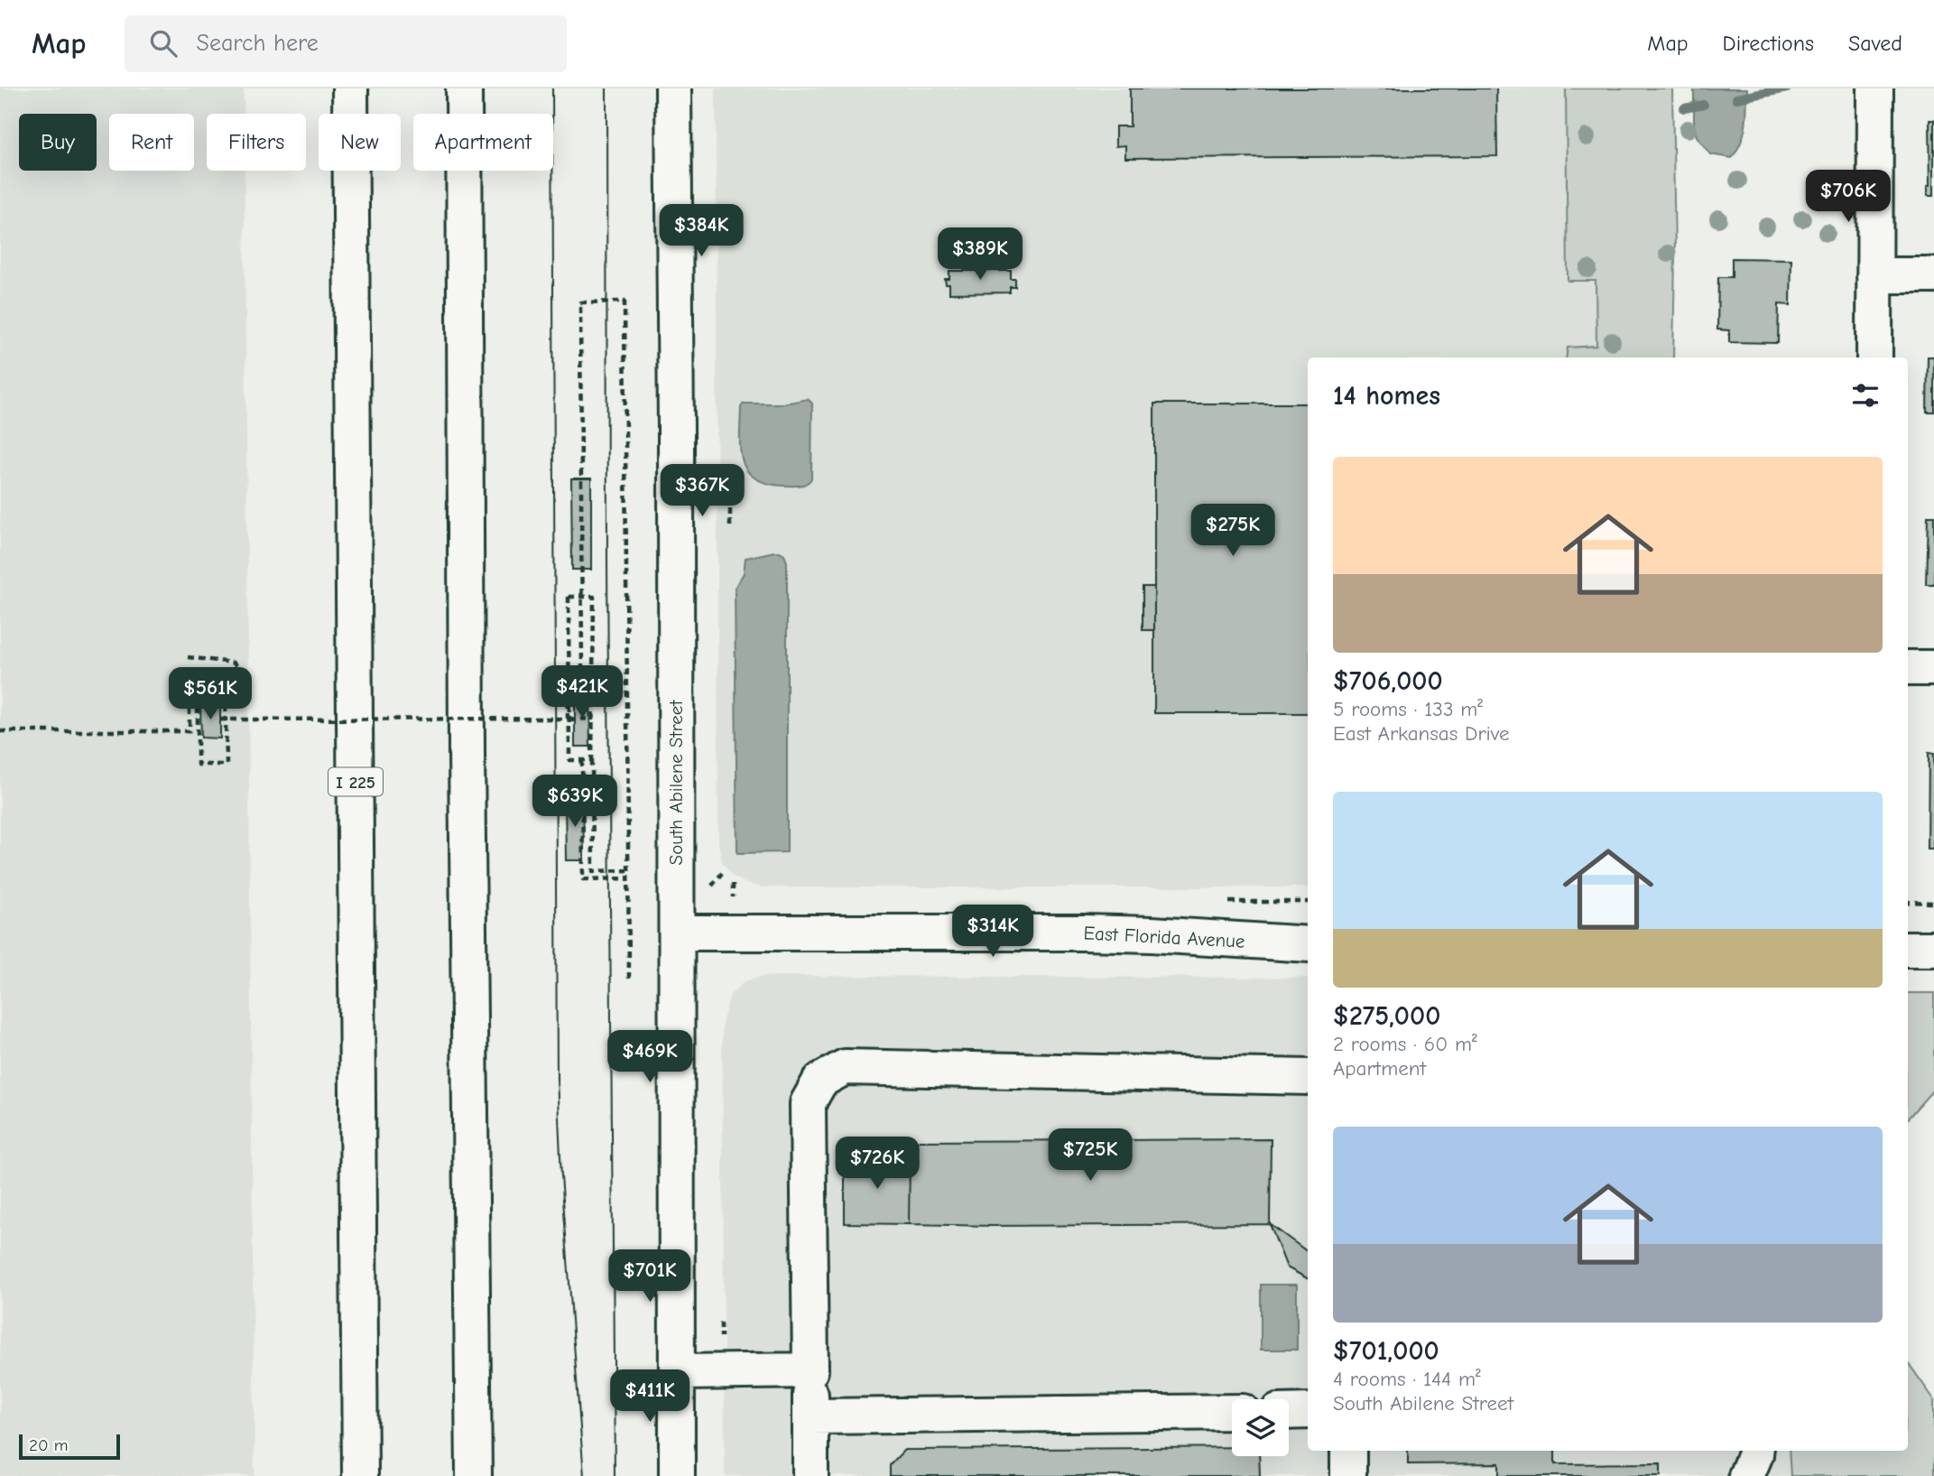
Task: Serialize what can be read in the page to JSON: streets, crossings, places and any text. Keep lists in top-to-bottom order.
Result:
{
  "streets": {
    "main road": ["I 225", "South Abilene Street", "East Florida Avenue"]
  },
  "crossings": [
    ["South Abilene Street", "East Florida Avenue"]
  ],
  "scale_bar": "20 m",
  "page": {
    "header": "Map",
    "search": "Search here",
    "nav": ["Map", "Directions", "Saved"],
    "chip": [
      "Buy",
      "Rent",
      "Filters",
      "New",
      "Apartment"
    ],
    "price": [
      "$706K",
      "$384K",
      "$389K",
      "$367K",
      "$275K",
      "$421K",
      "$561K",
      "$639K",
      "$314K",
      "$469K",
      "$725K",
      "$726K",
      "$701K",
      "$411K"
    ],
    "heading": "14 homes",
    "list": [
      {
        "name": "$706,000",
        "note": "5 rooms · 133 m² · East Arkansas Drive"
      },
      {
        "name": "$275,000",
        "note": "2 rooms · 60 m² · Apartment"
      },
      {
        "name": "$701,000",
        "note": "4 rooms · 144 m² · South Abilene Street"
      }
    ],
    "scale": "20 m"
  }
}
